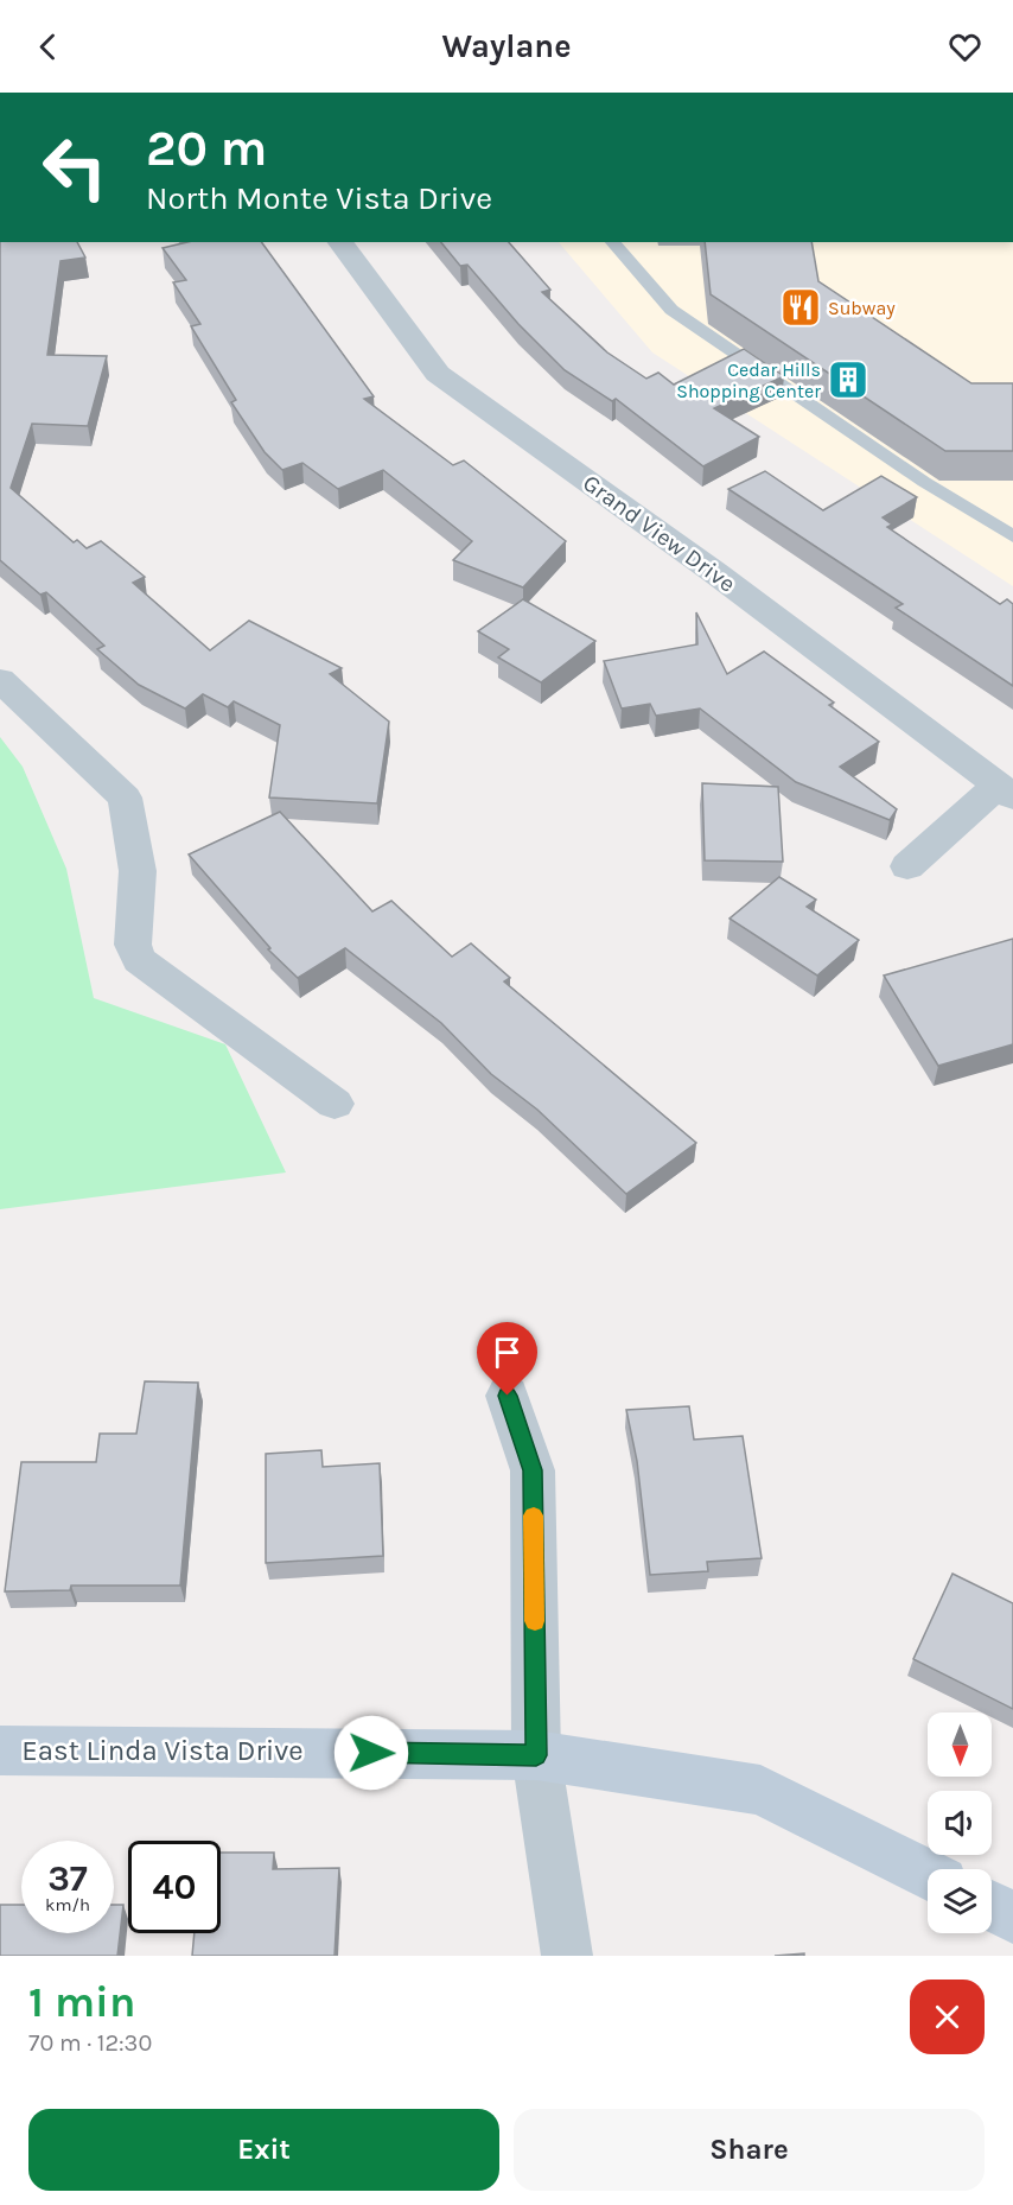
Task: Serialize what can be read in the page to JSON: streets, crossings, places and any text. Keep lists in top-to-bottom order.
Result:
{
  "streets": {
    "street": ["Grand View Drive", "East Linda Vista Drive"]
  },
  "places": {
    "restaurant": ["Subway"],
    "building": ["Cedar Hills Shopping Center"]
  },
  "north": "bottom",
  "page": {
    "header": "Waylane",
    "turn": ["20 m", "North Monte Vista Drive"],
    "speed": "37 km/h",
    "limit": "40",
    "heading": ["1 min", "70 m · 12:30"],
    "buttons": ["Exit", "Share"]
  }
}
